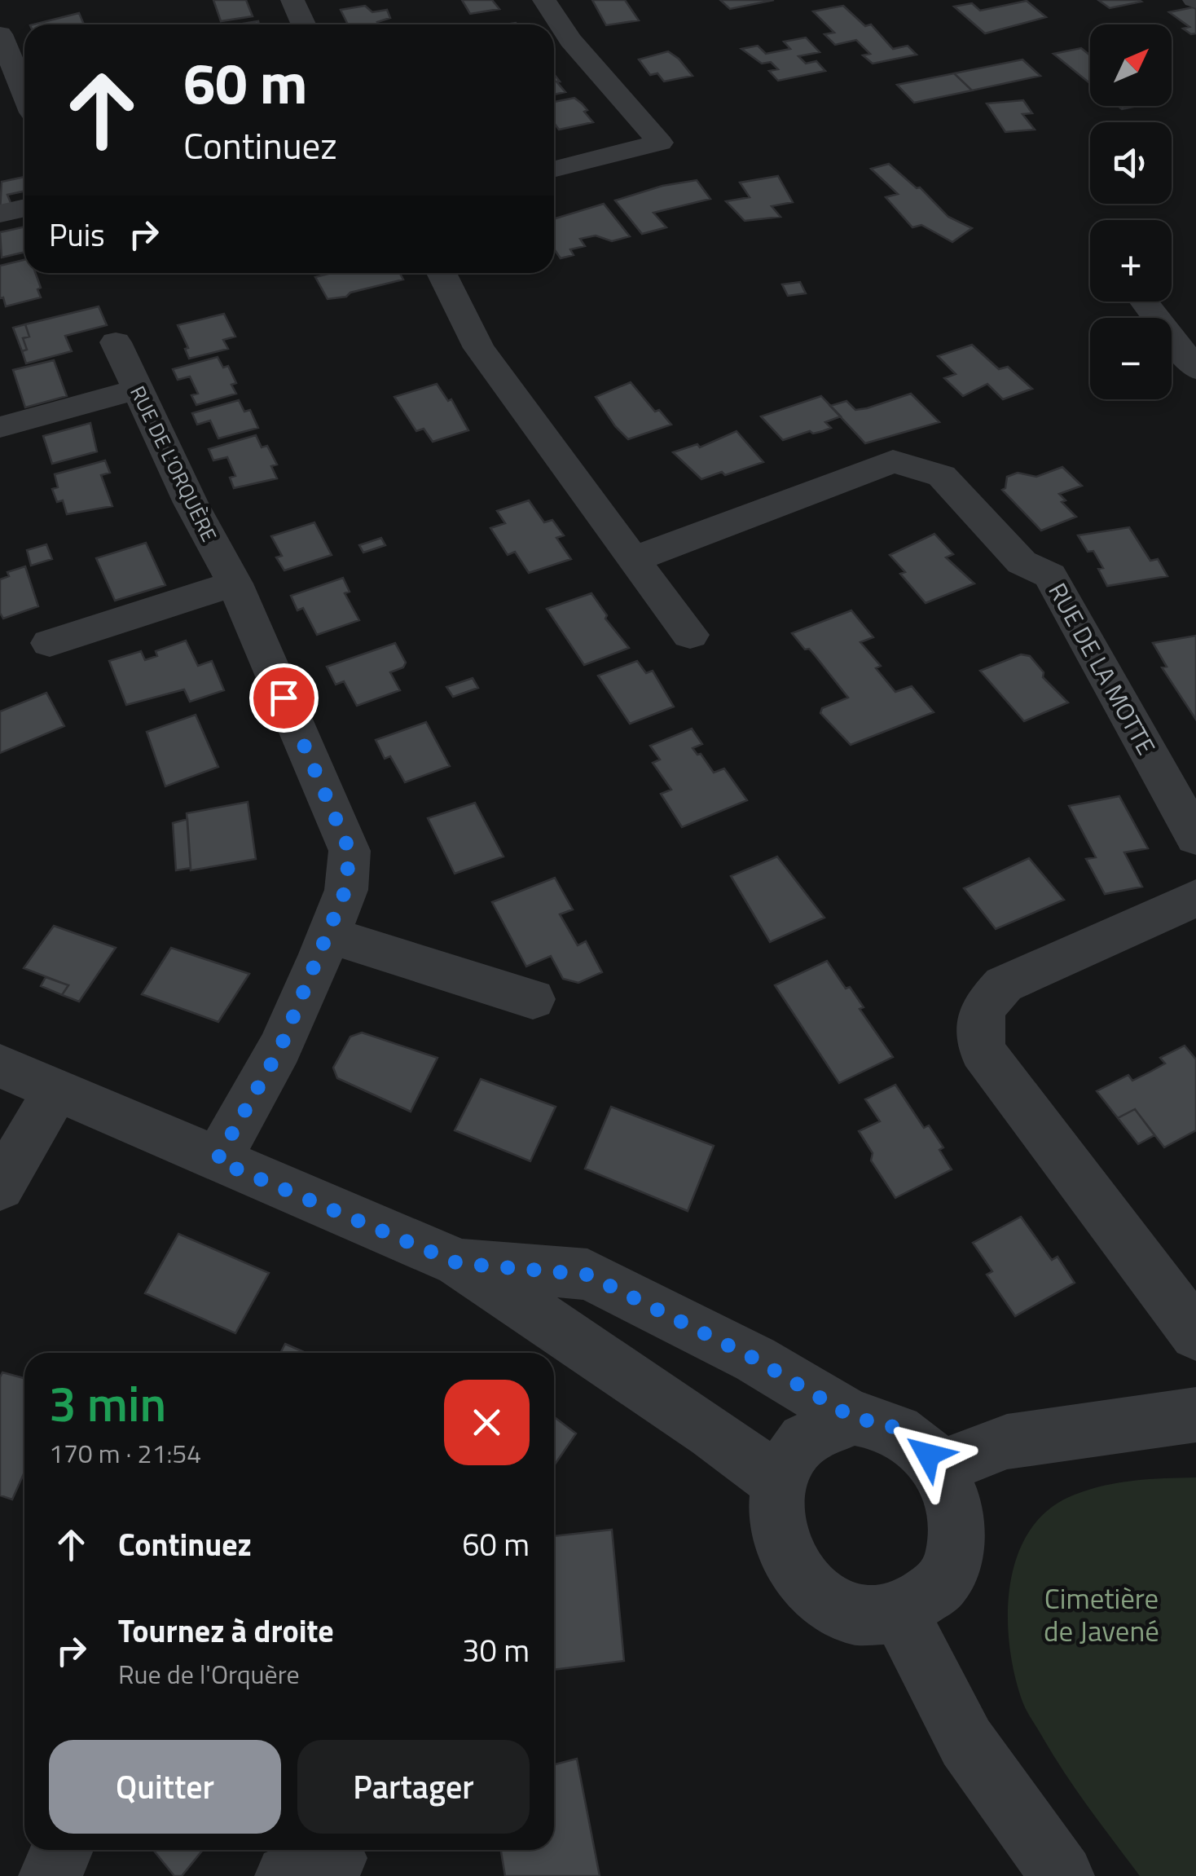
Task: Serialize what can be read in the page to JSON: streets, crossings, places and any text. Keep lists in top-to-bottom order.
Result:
{
  "streets": {
    "street": ["RUE DE L'ORQUÈRE", "RUE DE LA MOTTE"]
  },
  "parks": ["Cimetière de Javené"],
  "north": "top right",
  "page": {
    "map_buttons": ["+", "−"],
    "turn": ["60 m", "Continuez"],
    "then": "Puis",
    "heading": ["3 min", "170 m · 21:54"],
    "list": [
      {
        "name": "Continuez",
        "value": "60 m"
      },
      {
        "name": "Tournez à droite",
        "note": "Rue de l'Orquère",
        "value": "30 m"
      }
    ],
    "buttons": ["Quitter", "Partager"]
  }
}
